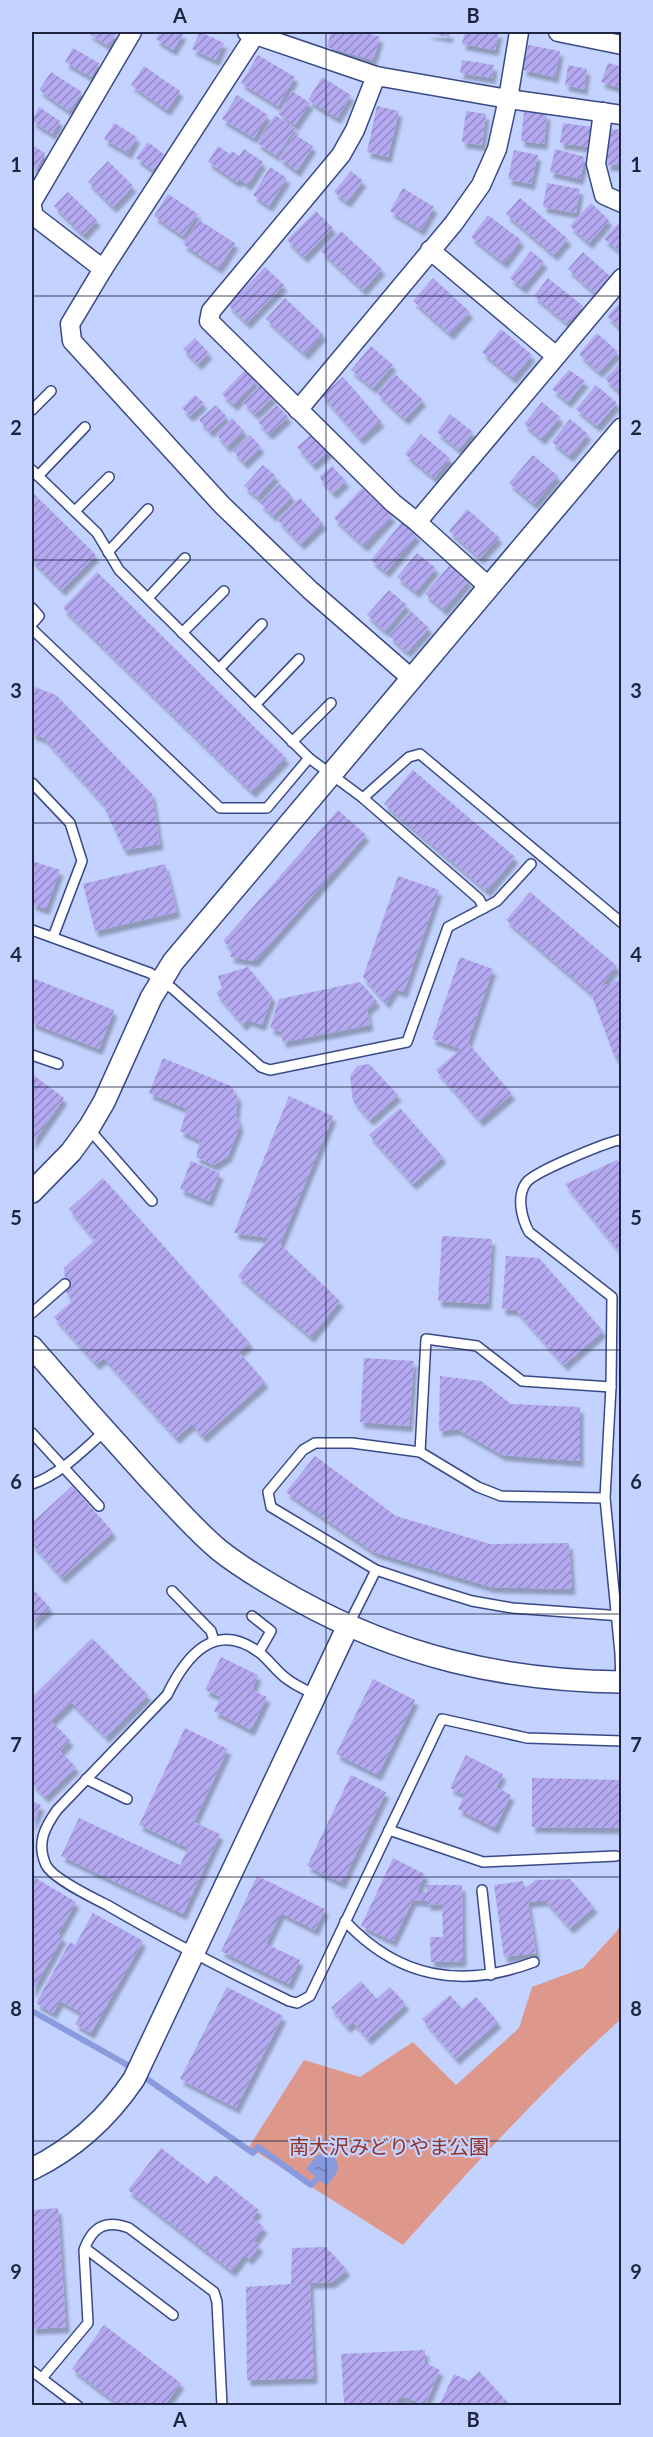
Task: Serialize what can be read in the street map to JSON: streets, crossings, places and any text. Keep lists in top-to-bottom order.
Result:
{
  "parks": ["南大沢みどりやま公園"],
  "grid": {
    "columns": ["A", "B"],
    "rows": [
      "1",
      "2",
      "3",
      "4",
      "5",
      "6",
      "7",
      "8",
      "9"
    ]
  }
}
